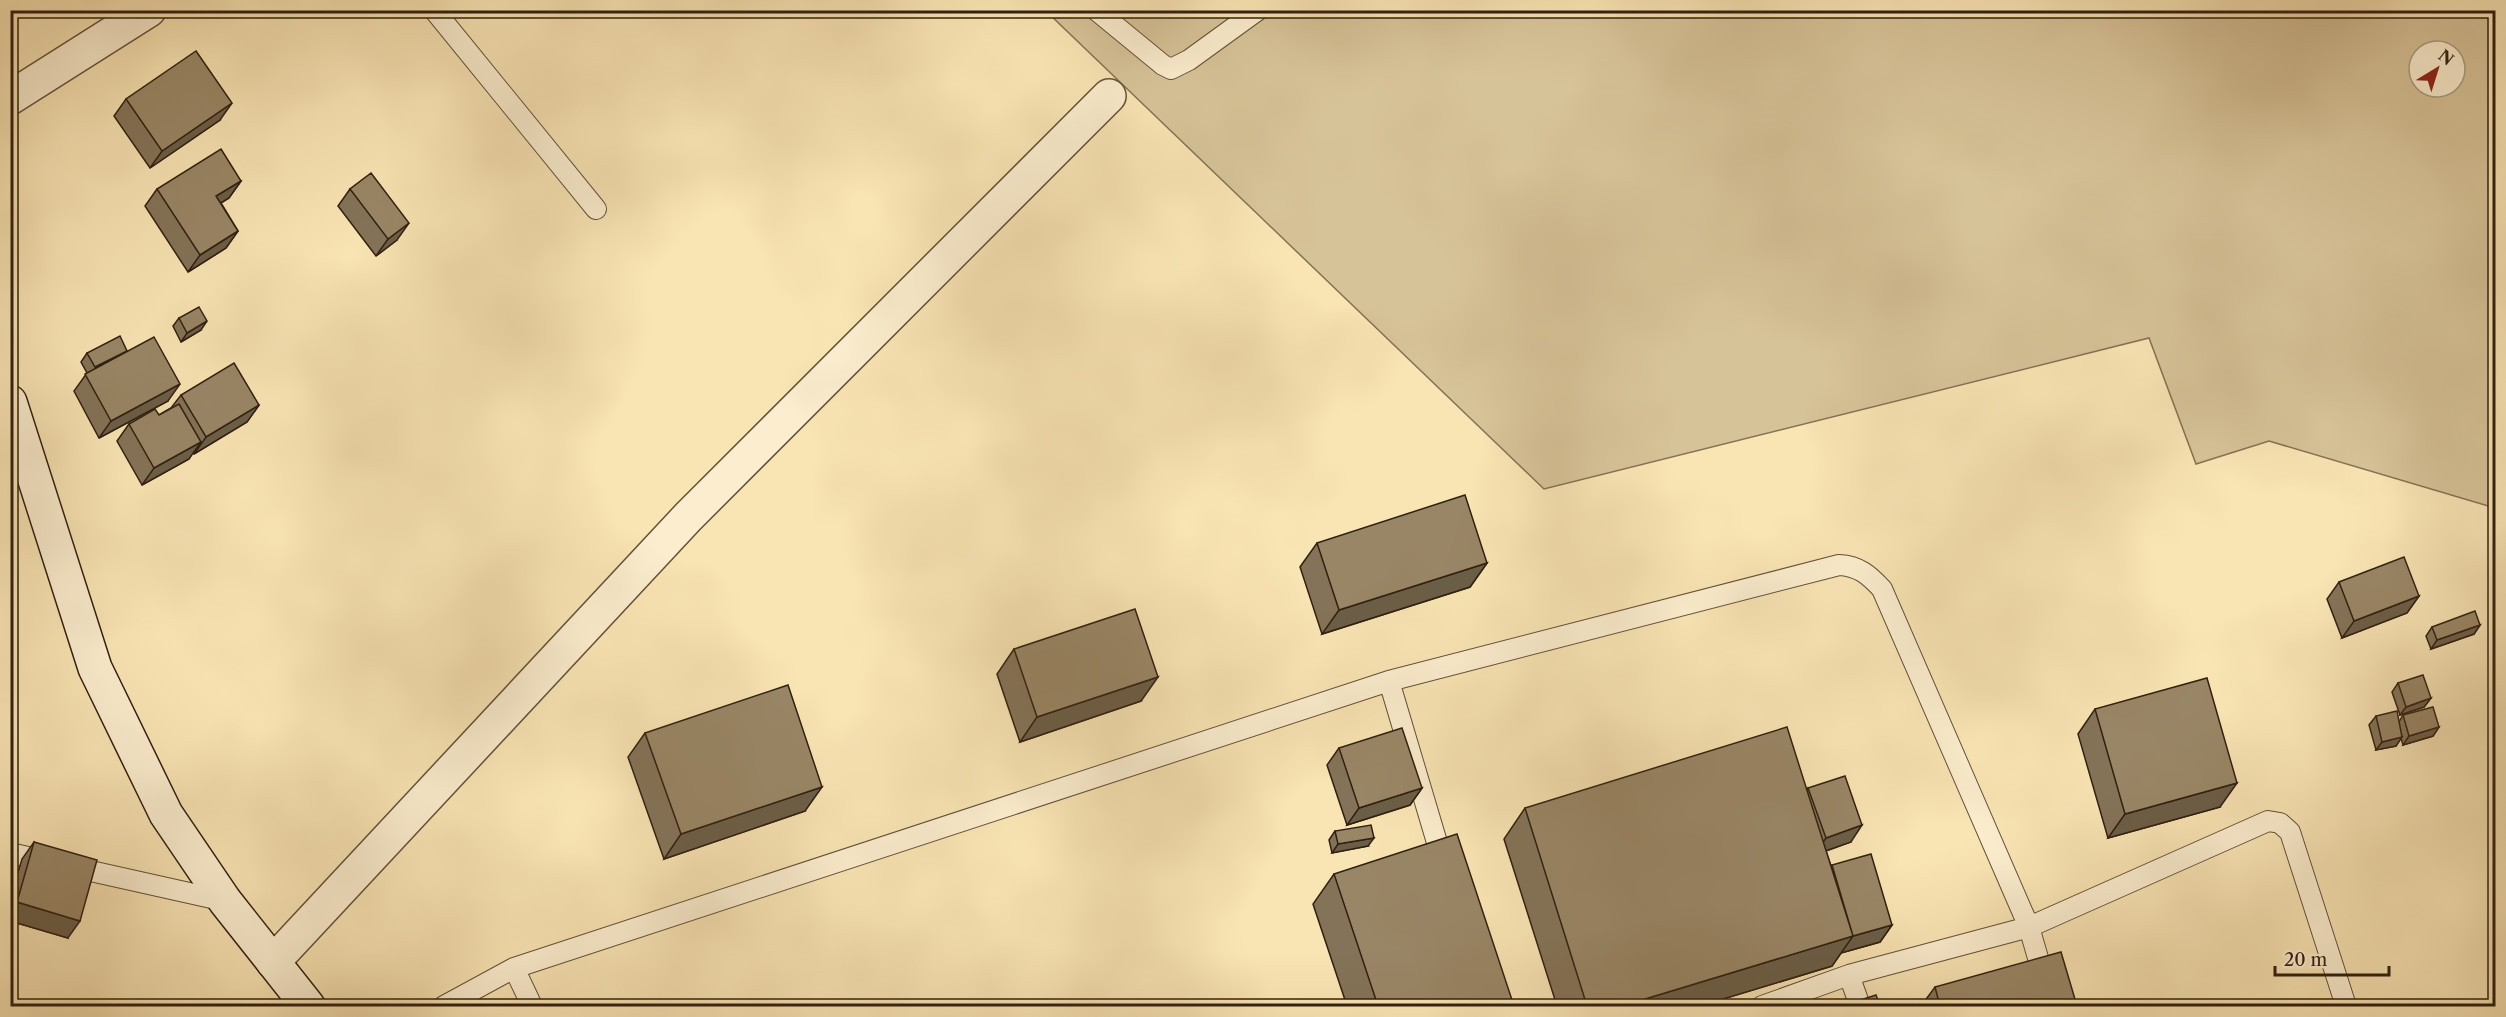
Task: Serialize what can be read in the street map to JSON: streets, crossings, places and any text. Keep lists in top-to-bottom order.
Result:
{
  "scale_bar": "20 m",
  "north": "top right"
}
